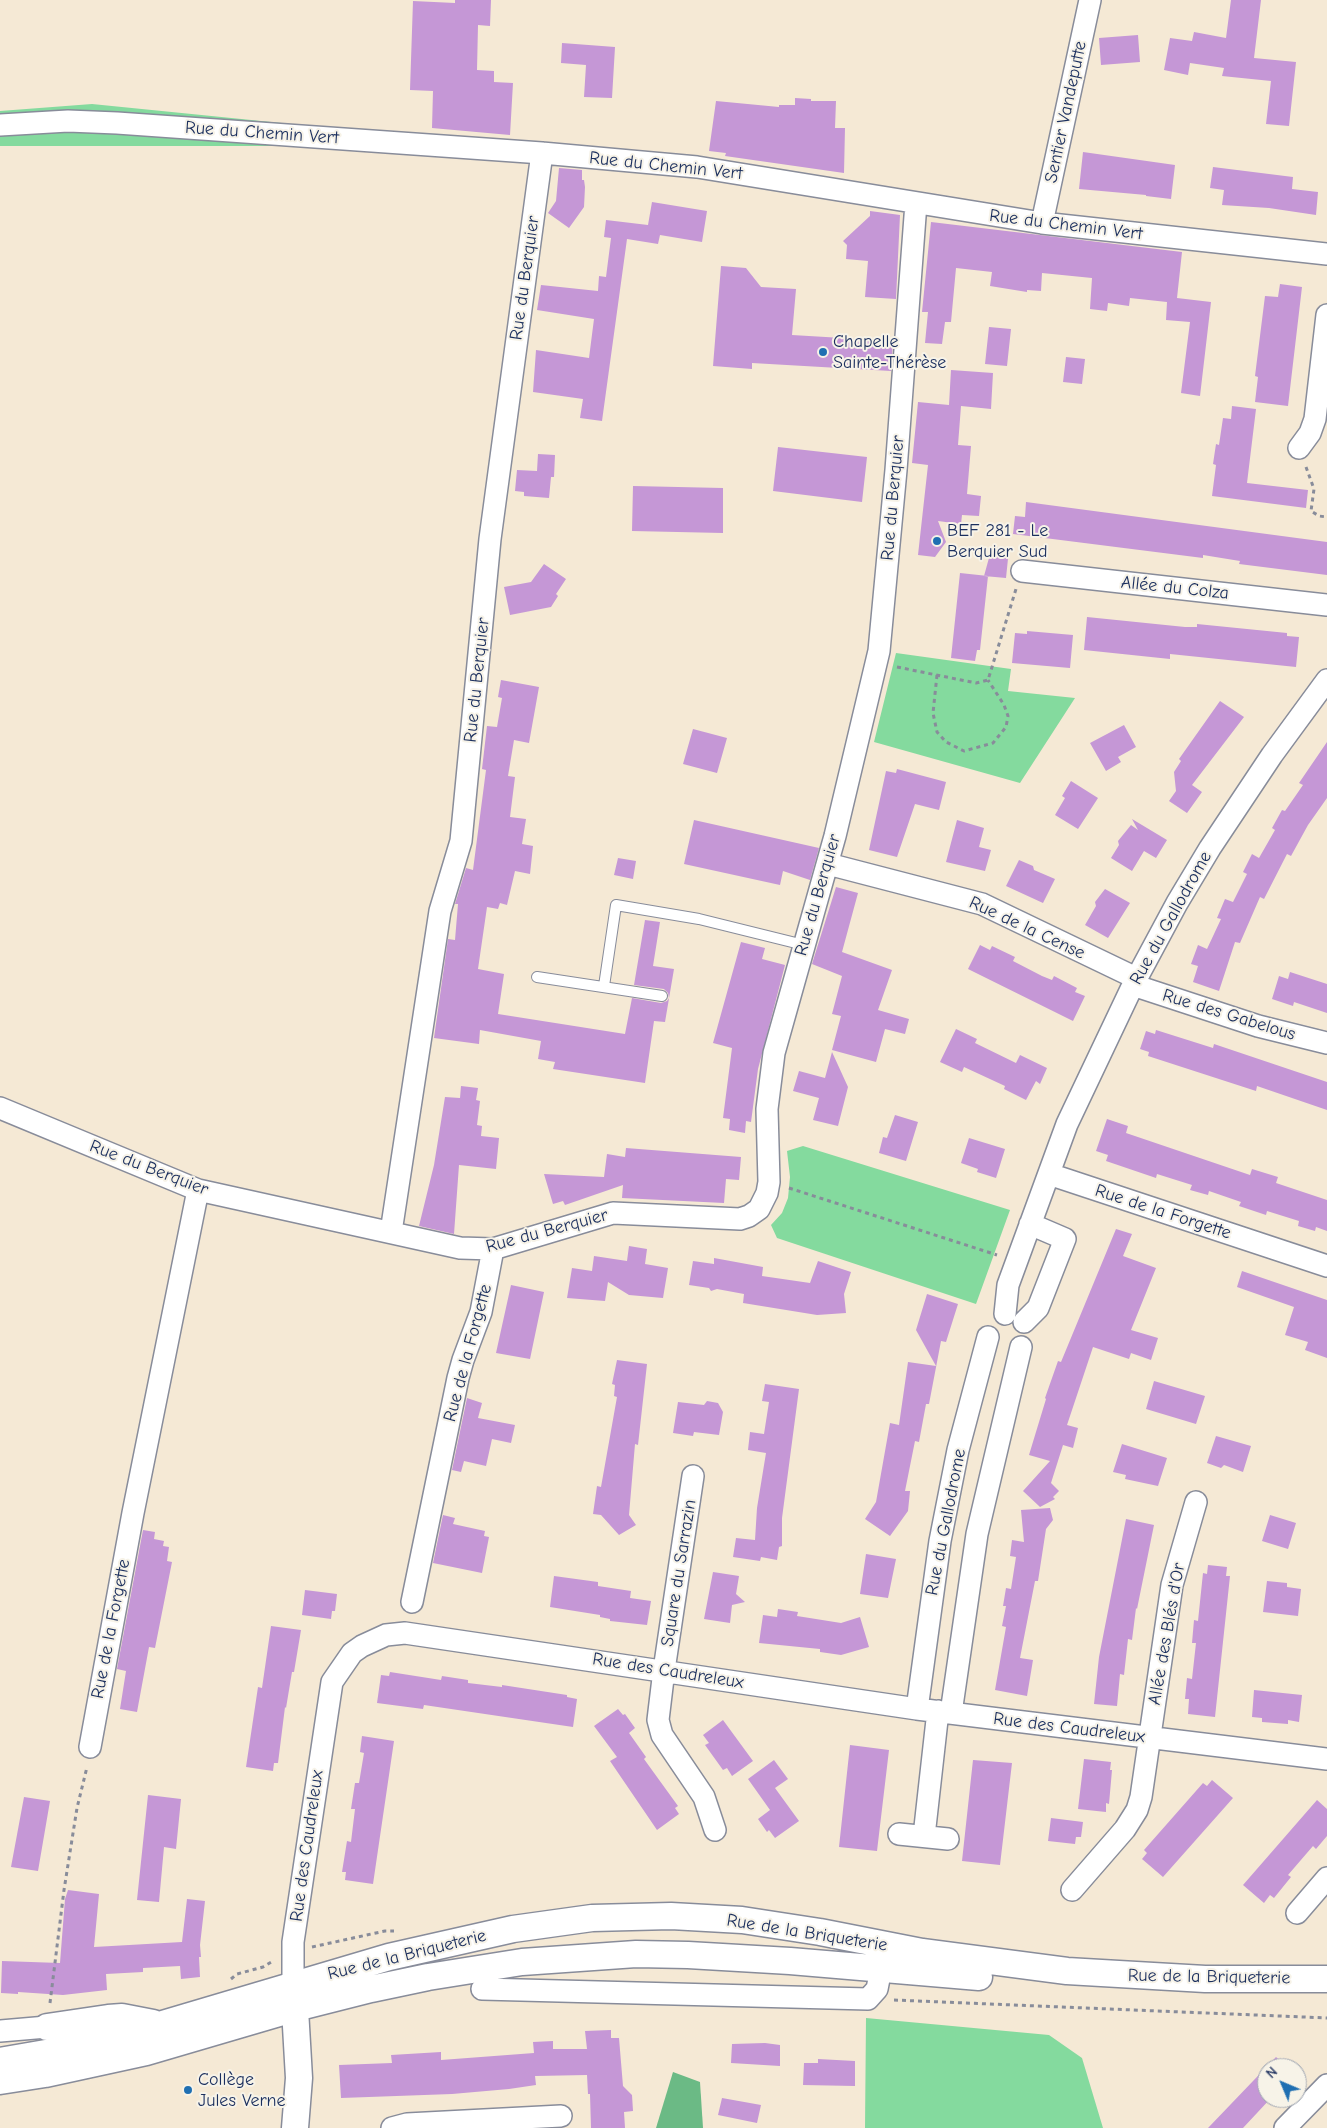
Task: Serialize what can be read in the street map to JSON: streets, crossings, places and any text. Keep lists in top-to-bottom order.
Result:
{
  "streets": {
    "street": [
      "Sentier Vandeputte",
      "Rue du Chemin Vert",
      "Rue du Berquier",
      "Allée du Colza",
      "Rue du Gallodrome",
      "Rue de la Cense",
      "Rue des Gabelous",
      "Rue de la Forgette",
      "Square du Sarrazin",
      "Allée des Blés d'Or",
      "Rue des Caudreleux",
      "Rue de la Briqueterie"
    ]
  },
  "crossings": [
    ["Sentier Vandeputte", "Rue du Chemin Vert"],
    ["Rue du Chemin Vert", "Rue du Berquier"],
    ["Rue du Berquier", "Rue de la Cense"],
    ["Rue du Berquier", "Rue de la Forgette"],
    ["Rue du Gallodrome", "Rue de la Cense"],
    ["Rue du Gallodrome", "Rue des Gabelous"],
    ["Rue du Gallodrome", "Rue de la Forgette"],
    ["Rue du Gallodrome", "Rue des Caudreleux"],
    ["Rue de la Cense", "Rue des Gabelous"],
    ["Square du Sarrazin", "Rue des Caudreleux"],
    ["Allée des Blés d'Or", "Rue des Caudreleux"],
    ["Rue des Caudreleux", "Rue de la Briqueterie"]
  ],
  "places": ["Chapelle Sainte-Thérèse", "BEF 281 - Le Berquier Sud", "Collège Jules Verne"],
  "north": "top left"
}
